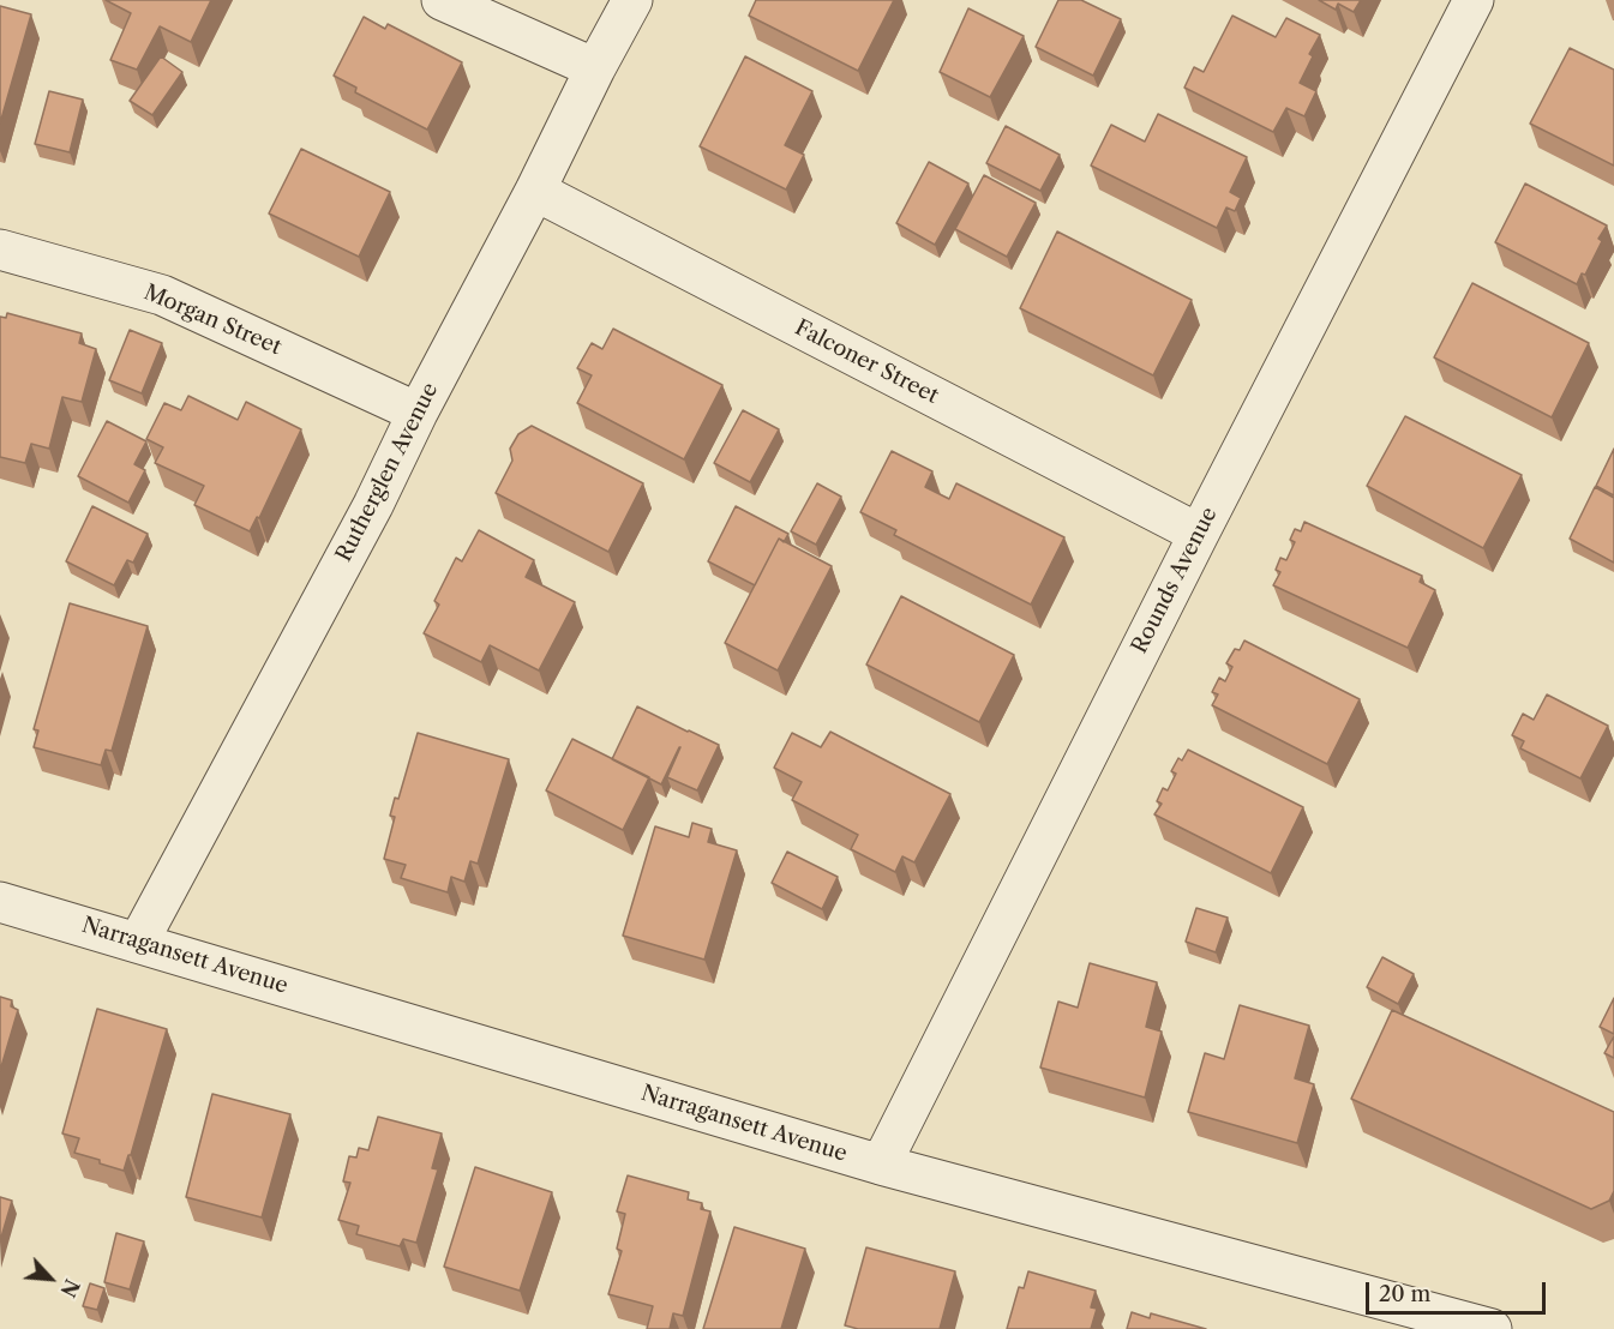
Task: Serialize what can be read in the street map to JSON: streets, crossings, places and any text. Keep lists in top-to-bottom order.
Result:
{
  "streets": {
    "street": [
      "Morgan Street",
      "Falconer Street",
      "Rutherglen Avenue",
      "Rounds Avenue",
      "Narragansett Avenue"
    ]
  },
  "crossings": [
    ["Morgan Street", "Rutherglen Avenue"],
    ["Falconer Street", "Rutherglen Avenue"],
    ["Falconer Street", "Rounds Avenue"],
    ["Rutherglen Avenue", "Narragansett Avenue"],
    ["Rounds Avenue", "Narragansett Avenue"]
  ],
  "scale_bar": "20 m",
  "north": "bottom right"
}
